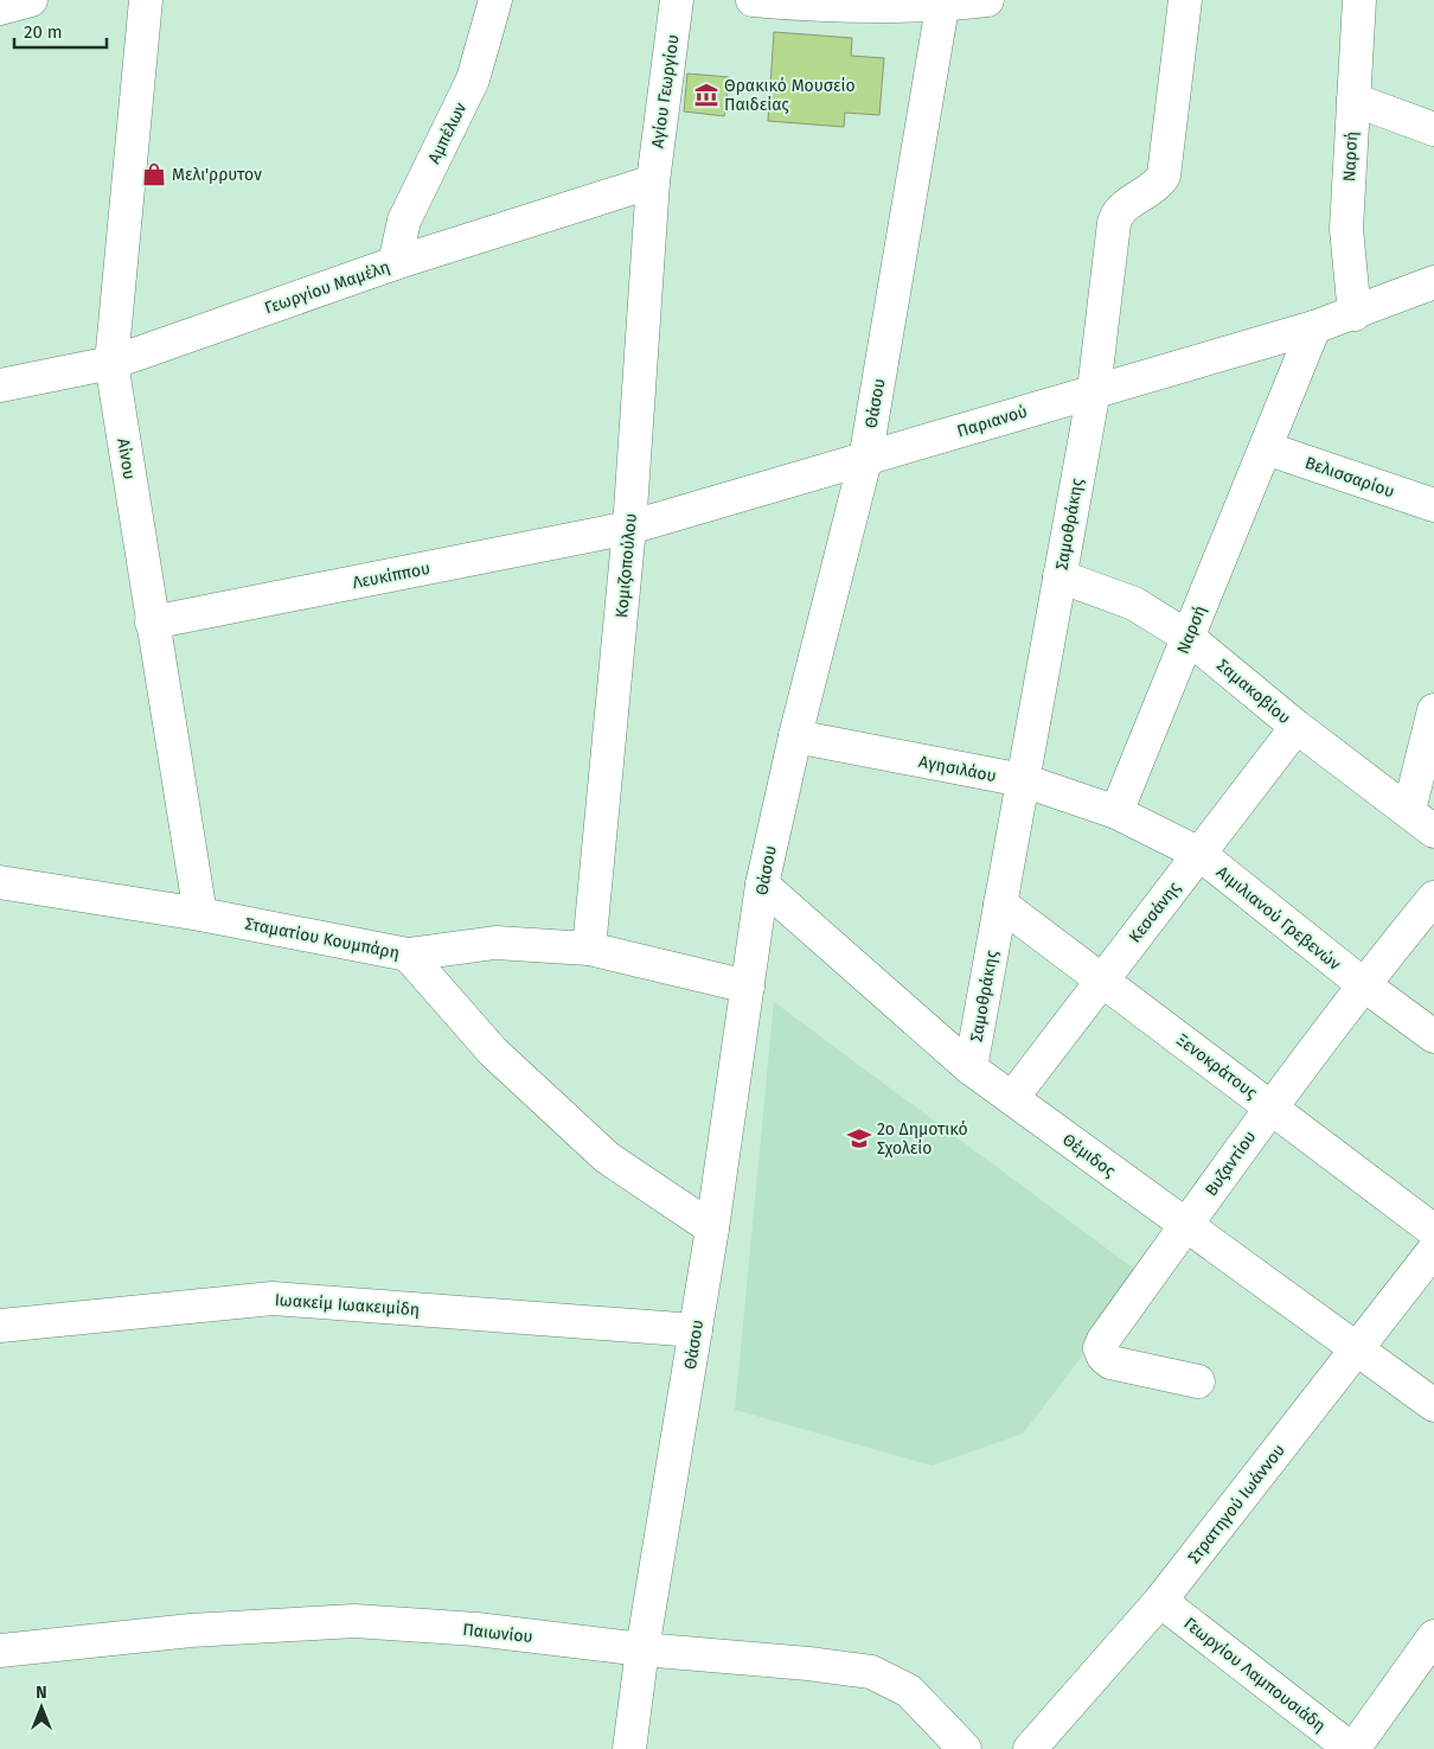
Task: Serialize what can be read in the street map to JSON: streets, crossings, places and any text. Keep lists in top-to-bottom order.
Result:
{
  "streets": {
    "street": [
      "Αγίου Γεωργίου",
      "Αμπέλων",
      "Ναρσή",
      "Γεωργίου Μαμέλη",
      "Θάσου",
      "Παριανού",
      "Αίνου",
      "Βελισσαρίου",
      "Σαμοθράκης",
      "Κομιζοπούλου",
      "Λευκίππου",
      "Σαμακοβίου",
      "Αγησιλάου",
      "Κεσσάνης",
      "Αιμιλιανού Γρεβενών",
      "Σταματίου Κουμπάρη",
      "Ξενοκράτους",
      "Θέμιδος",
      "Βυζαντίου",
      "Ιωακείμ Ιωακειμίδη",
      "Στρατηγού Ιωάννου",
      "Παιωνίου",
      "Γεωργίου Λαμπουσιάδη"
    ]
  },
  "crossings": [
    ["Αγίου Γεωργίου", "Γεωργίου Μαμέλη"],
    ["Αγίου Γεωργίου", "Κομιζοπούλου"],
    ["Αμπέλων", "Γεωργίου Μαμέλη"],
    ["Ναρσή", "Παριανού"],
    ["Ναρσή", "Βελισσαρίου"],
    ["Ναρσή", "Σαμακοβίου"],
    ["Ναρσή", "Αγησιλάου"],
    ["Ναρσή", "Αιμιλιανού Γρεβενών"],
    ["Γεωργίου Μαμέλη", "Αίνου"],
    ["Γεωργίου Μαμέλη", "Κομιζοπούλου"],
    ["Θάσου", "Παριανού"],
    ["Θάσου", "Αγησιλάου"],
    ["Θάσου", "Σταματίου Κουμπάρη"],
    ["Θάσου", "Θέμιδος"],
    ["Θάσου", "Ιωακείμ Ιωακειμίδη"],
    ["Θάσου", "Παιωνίου"],
    ["Παριανού", "Σαμοθράκης"],
    ["Παριανού", "Κομιζοπούλου"],
    ["Παριανού", "Λευκίππου"],
    ["Αίνου", "Λευκίππου"],
    ["Αίνου", "Σταματίου Κουμπάρη"],
    ["Σαμοθράκης", "Σαμακοβίου"],
    ["Σαμοθράκης", "Αγησιλάου"],
    ["Σαμοθράκης", "Ξενοκράτους"],
    ["Σαμοθράκης", "Θέμιδος"],
    ["Κομιζοπούλου", "Λευκίππου"],
    ["Κομιζοπούλου", "Σταματίου Κουμπάρη"],
    ["Σαμακοβίου", "Κεσσάνης"],
    ["Αγησιλάου", "Αιμιλιανού Γρεβενών"],
    ["Κεσσάνης", "Αιμιλιανού Γρεβενών"],
    ["Κεσσάνης", "Ξενοκράτους"],
    ["Κεσσάνης", "Θέμιδος"],
    ["Αιμιλιανού Γρεβενών", "Βυζαντίου"],
    ["Ξενοκράτους", "Βυζαντίου"],
    ["Θέμιδος", "Βυζαντίου"],
    ["Θέμιδος", "Στρατηγού Ιωάννου"],
    ["Στρατηγού Ιωάννου", "Γεωργίου Λαμπουσιάδη"]
  ],
  "places": {
    "museum": ["Θρακικό Μουσείο Παιδείας"],
    "shop": ["Μελι'ρρυτον"],
    "school or university": ["2ο Δημοτικό Σχολείο"]
  },
  "scale_bar": "20 m",
  "north": "top"
}
